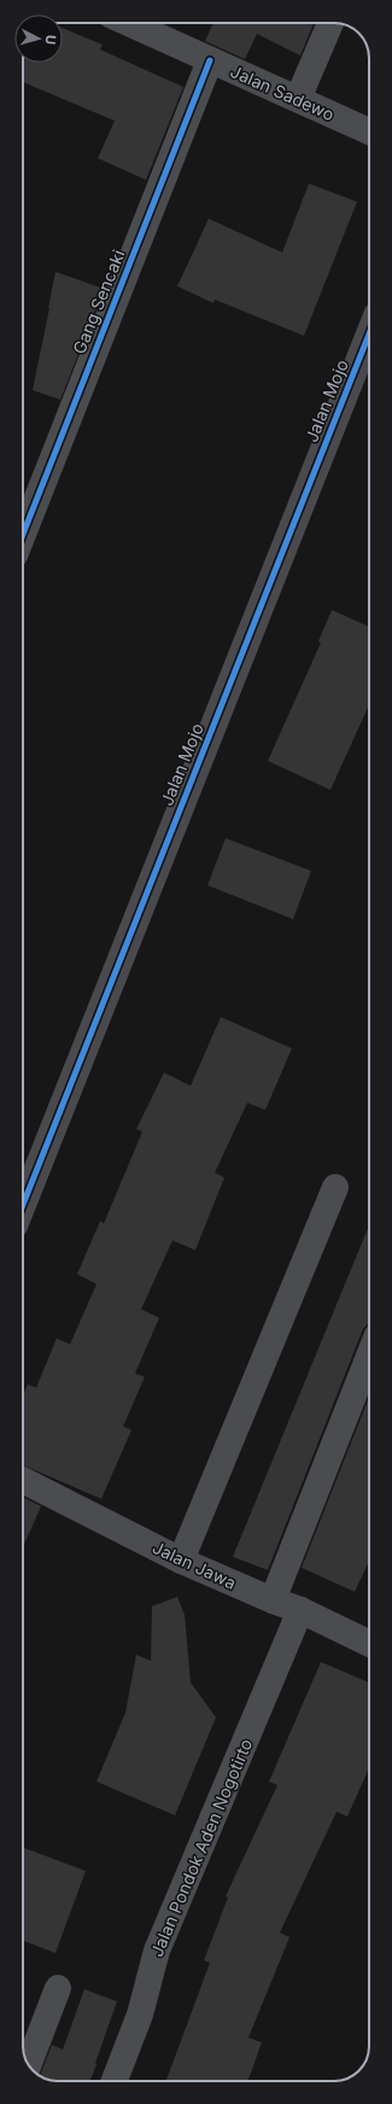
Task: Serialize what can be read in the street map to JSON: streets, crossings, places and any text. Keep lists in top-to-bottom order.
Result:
{
  "streets": {
    "street": [
      "Jalan Sadewo",
      "Gang Sencaki",
      "Jalan Mojo",
      "Jalan Jawa",
      "Jalan Pondok Aden Nogotirto"
    ]
  },
  "crossings": [
    ["Jalan Sadewo", "Gang Sencaki"],
    ["Jalan Jawa", "Jalan Pondok Aden Nogotirto"]
  ],
  "north": "right"
}
